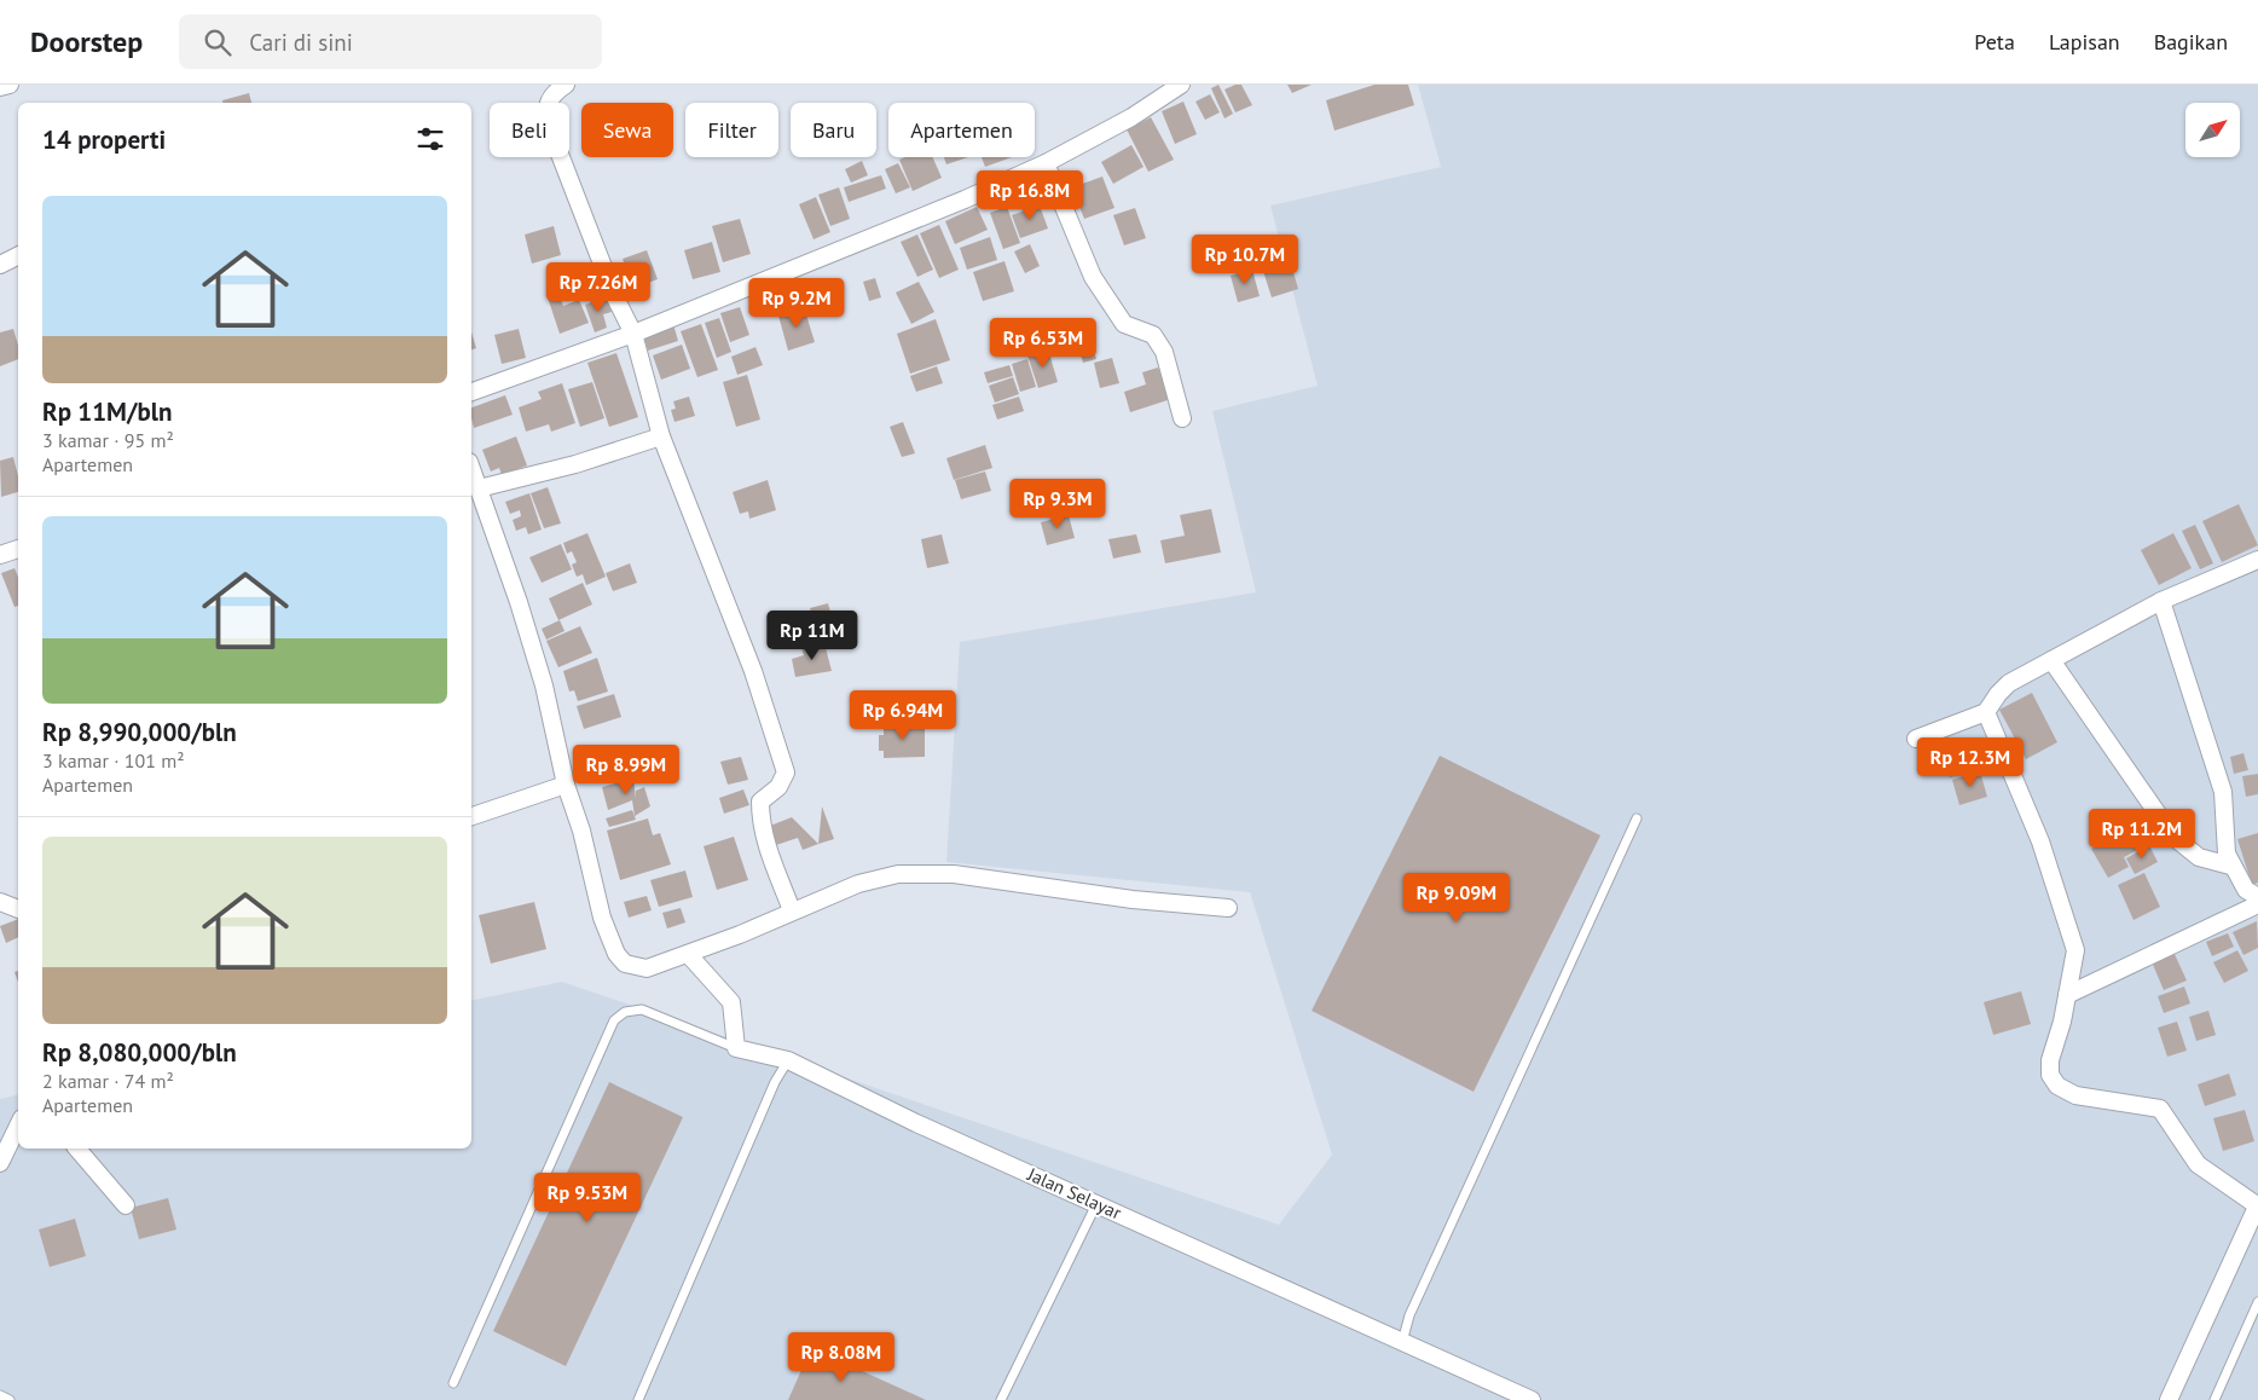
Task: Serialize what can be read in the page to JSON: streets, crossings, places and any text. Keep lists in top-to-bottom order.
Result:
{
  "streets": {
    "street": ["Jalan Selayar"]
  },
  "north": "top right",
  "page": {
    "header": "Doorstep",
    "search": "Cari di sini",
    "nav": ["Peta", "Lapisan", "Bagikan"],
    "chip": [
      "Beli",
      "Sewa",
      "Filter",
      "Baru",
      "Apartemen"
    ],
    "heading": "14 properti",
    "price": [
      "Rp 16.8M",
      "Rp 10.7M",
      "Rp 7.26M",
      "Rp 9.2M",
      "Rp 6.53M",
      "Rp 9.3M",
      "Rp 11M",
      "Rp 6.94M",
      "Rp 12.3M",
      "Rp 8.99M",
      "Rp 11.2M",
      "Rp 9.09M",
      "Rp 9.53M",
      "Rp 8.08M"
    ],
    "list": [
      {
        "name": "Rp 11M/bln",
        "note": "3 kamar · 95 m² · Apartemen"
      },
      {
        "name": "Rp 8,990,000/bln",
        "note": "3 kamar · 101 m² · Apartemen"
      },
      {
        "name": "Rp 8,080,000/bln",
        "note": "2 kamar · 74 m² · Apartemen"
      }
    ]
  }
}
